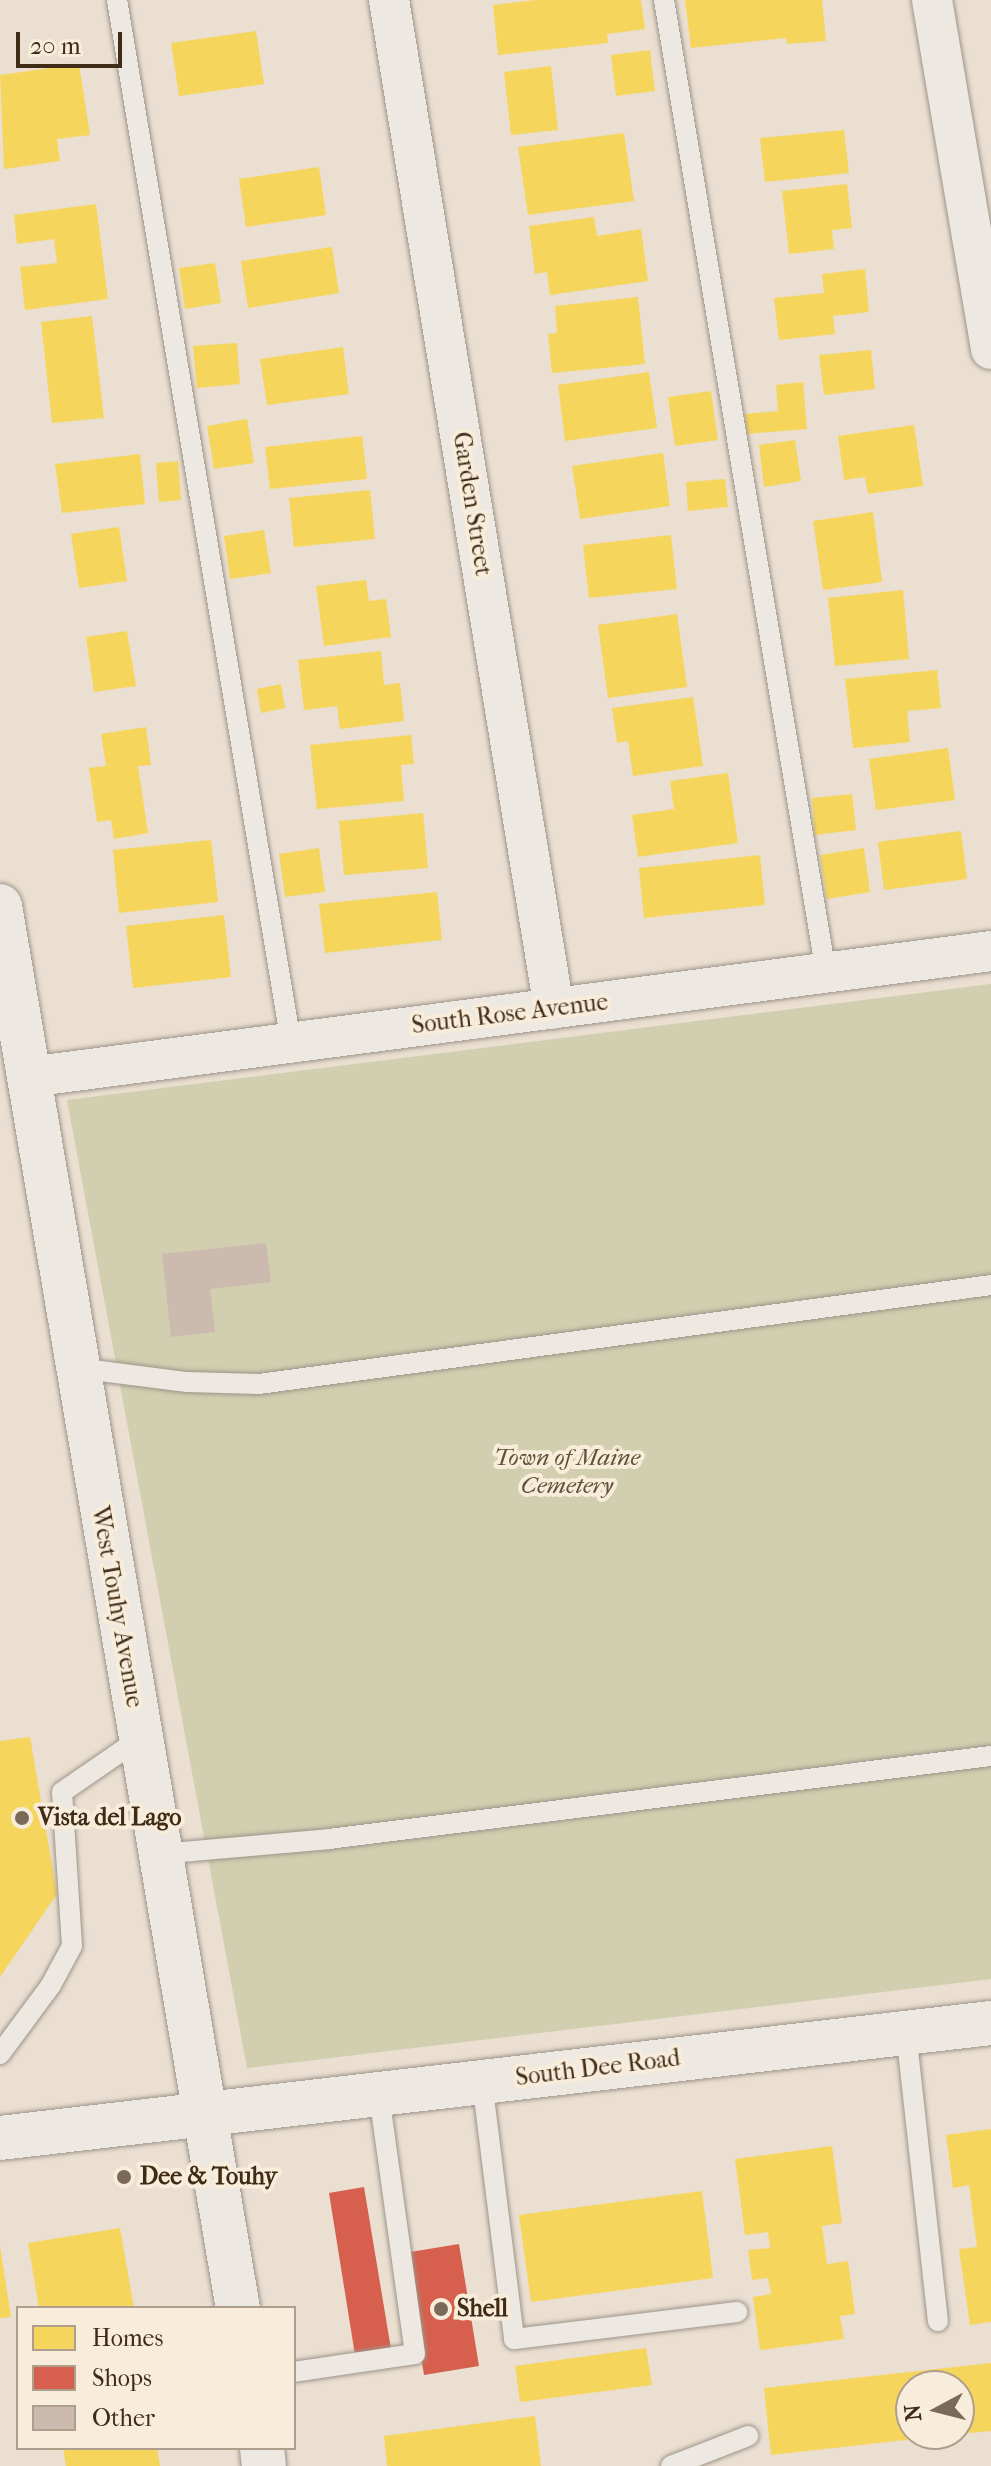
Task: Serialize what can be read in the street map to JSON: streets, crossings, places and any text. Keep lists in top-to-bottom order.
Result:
{
  "streets": {
    "main road": ["West Touhy Avenue", "South Dee Road"],
    "street": ["Garden Street", "South Rose Avenue"]
  },
  "crossings": [
    ["Garden Street", "South Rose Avenue"],
    ["South Rose Avenue", "West Touhy Avenue"],
    ["West Touhy Avenue", "South Dee Road"]
  ],
  "parks": ["Town of Maine Cemetery"],
  "places": ["Vista del Lago", "Dee & Touhy", "Shell"],
  "legend": ["Homes", "Shops", "Other"],
  "scale_bar": "20 m",
  "north": "left"
}
